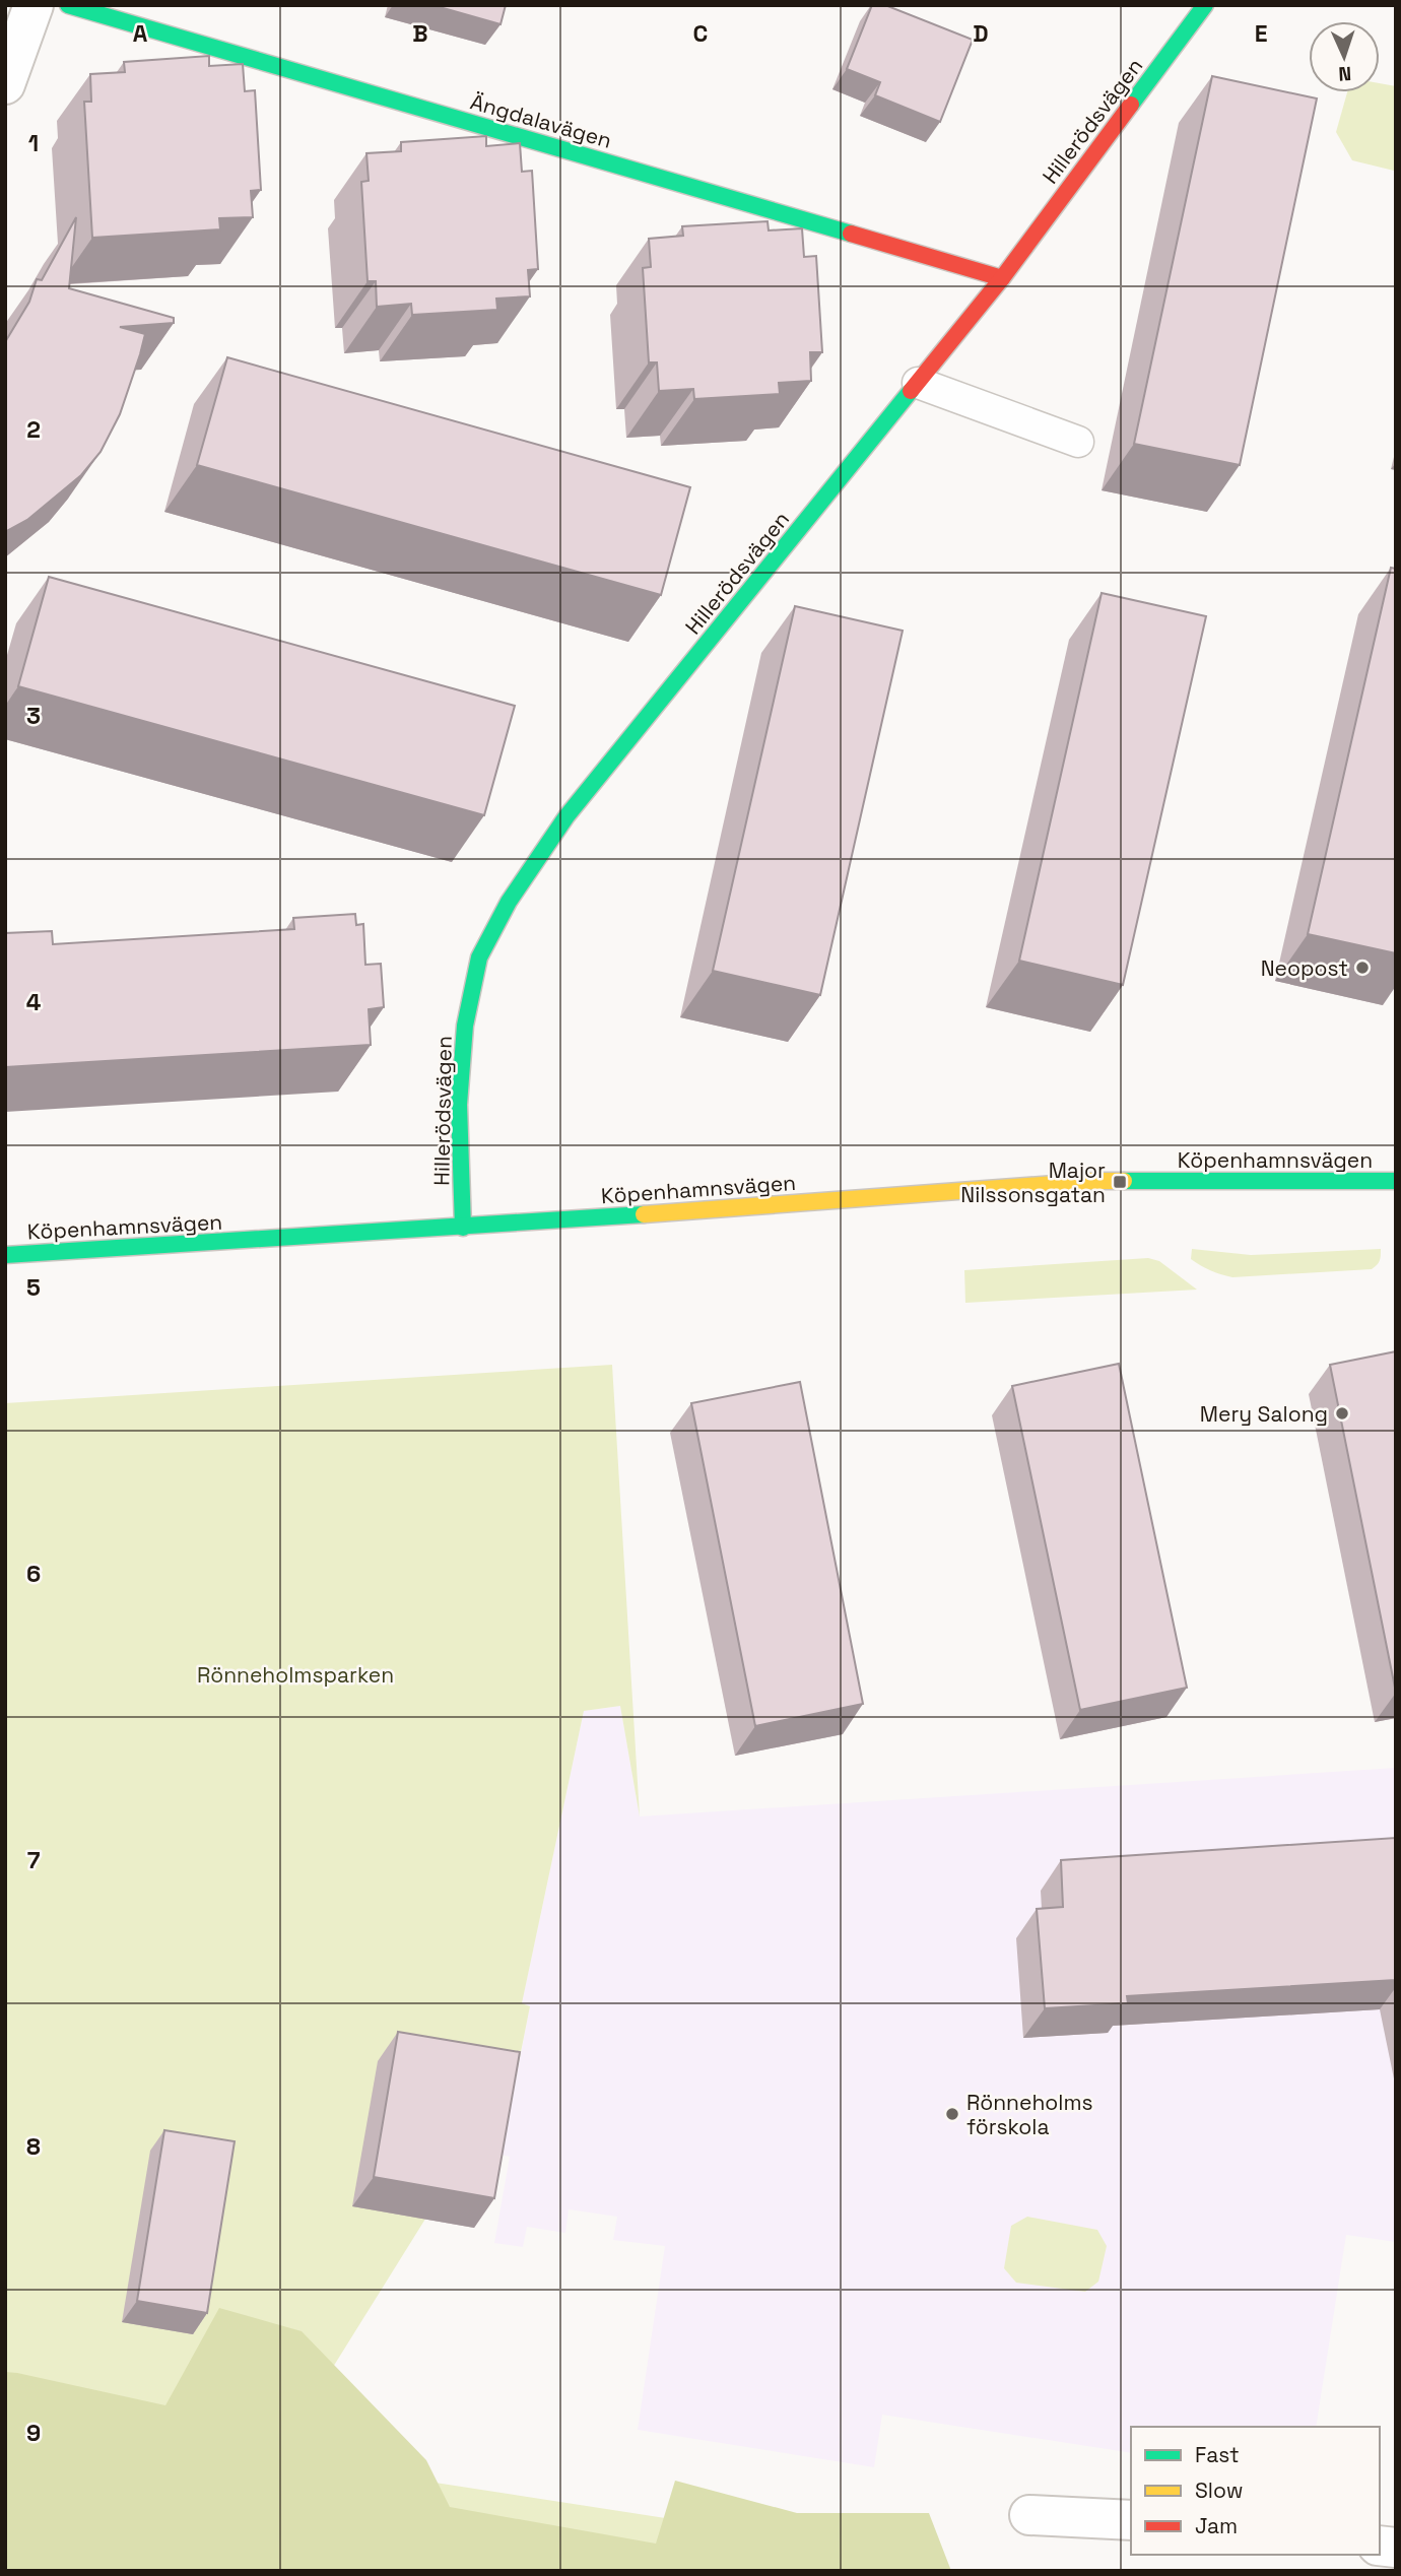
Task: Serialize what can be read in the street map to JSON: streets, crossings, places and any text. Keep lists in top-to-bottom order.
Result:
{
  "streets": {
    "street": ["Ängdalavägen", "Hillerödsvägen", "Köpenhamnsvägen"]
  },
  "crossings": [
    ["Ängdalavägen", "Hillerödsvägen"],
    ["Hillerödsvägen", "Köpenhamnsvägen"]
  ],
  "parks": ["Rönneholmsparken"],
  "places": {
    "other": ["Neopost", "Mery Salong", "Rönneholms förskola"],
    "transit": ["Major Nilssonsgatan"]
  },
  "legend": ["Fast", "Slow", "Jam"],
  "north": "bottom",
  "grid": {
    "columns": [
      "A",
      "B",
      "C",
      "D",
      "E"
    ],
    "rows": [
      "1",
      "2",
      "3",
      "4",
      "5",
      "6",
      "7",
      "8",
      "9"
    ]
  }
}
